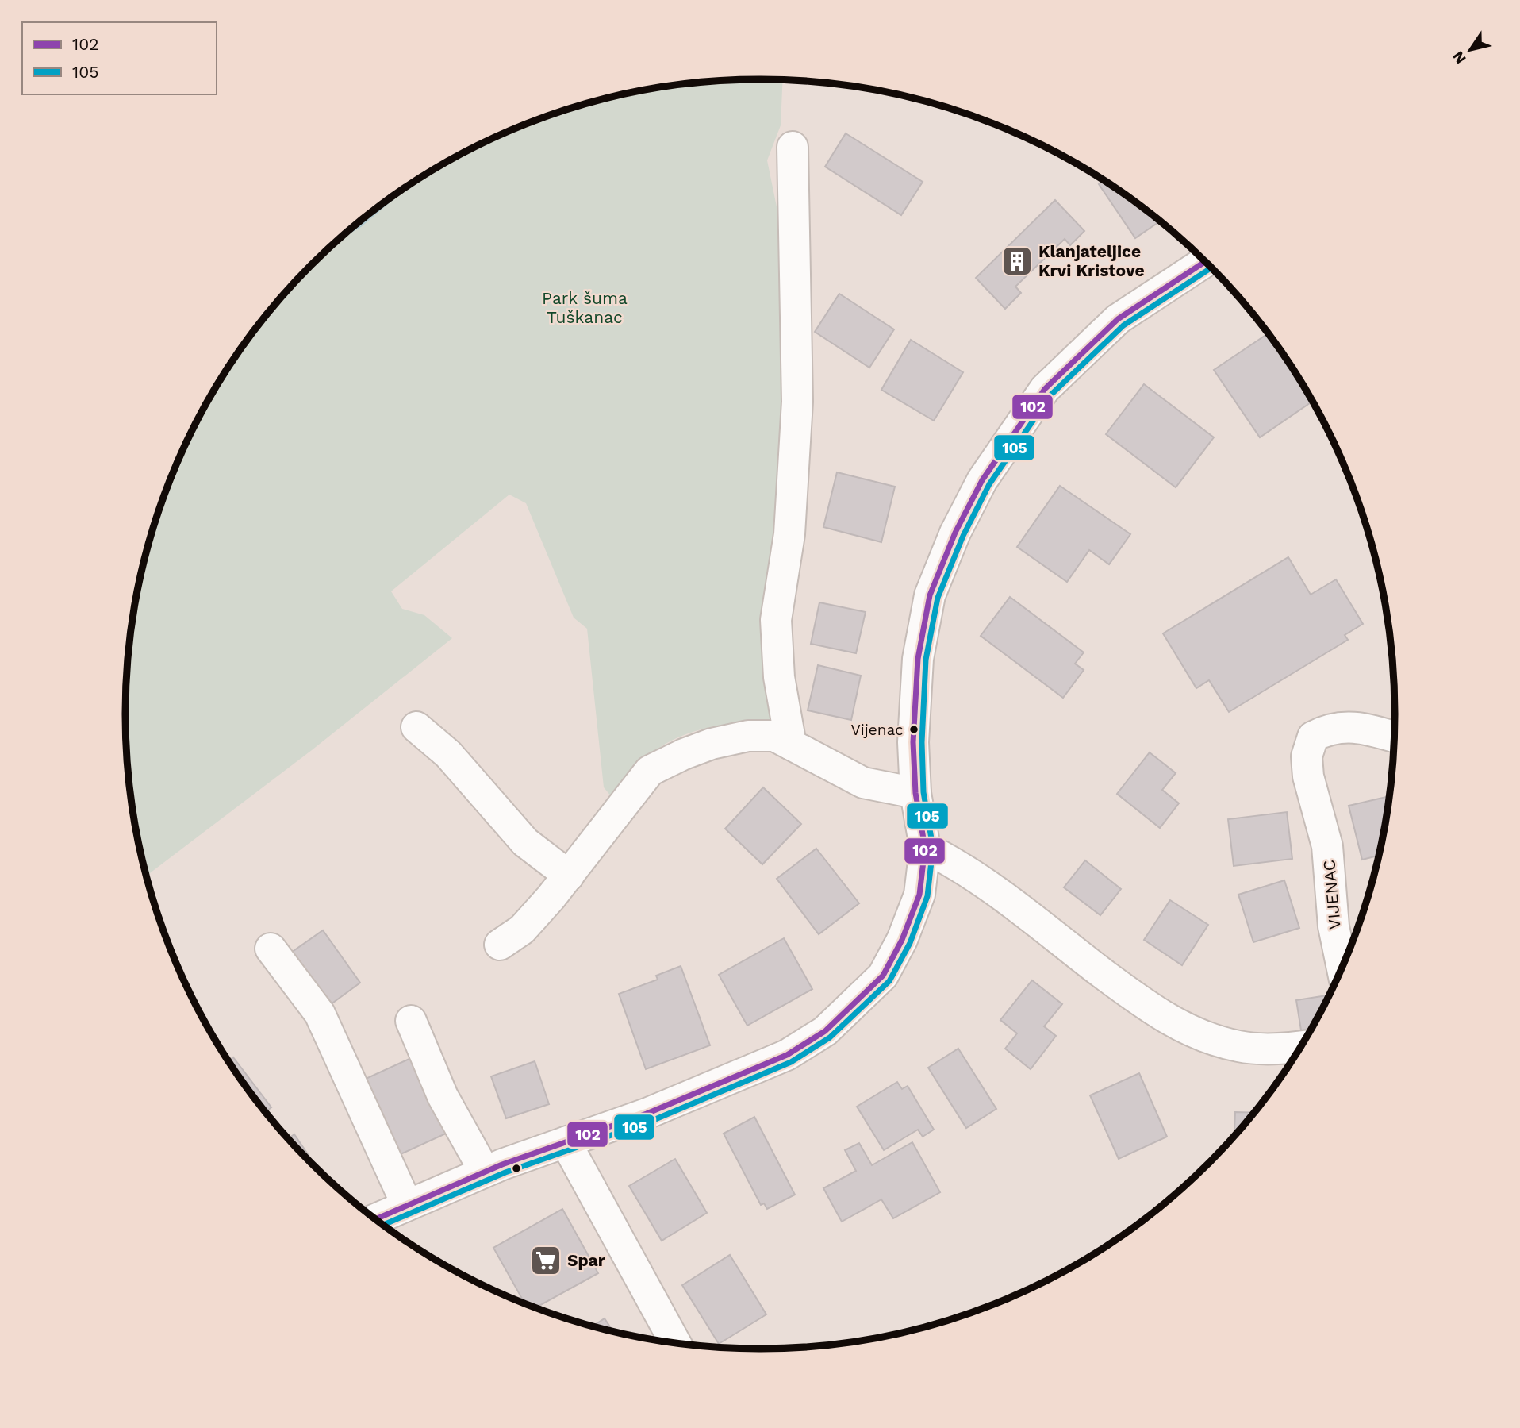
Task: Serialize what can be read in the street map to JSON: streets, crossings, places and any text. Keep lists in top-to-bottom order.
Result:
{
  "streets": {
    "street": ["VIJENAC"]
  },
  "parks": ["Park šuma Tuškanac"],
  "places": {
    "building": ["Klanjateljice Krvi Kristove"],
    "other": ["Vijenac"],
    "supermarket": ["Spar"]
  },
  "lines": ["transit line 102", "transit line 105"],
  "legend": ["102", "105"],
  "north": "bottom left"
}
